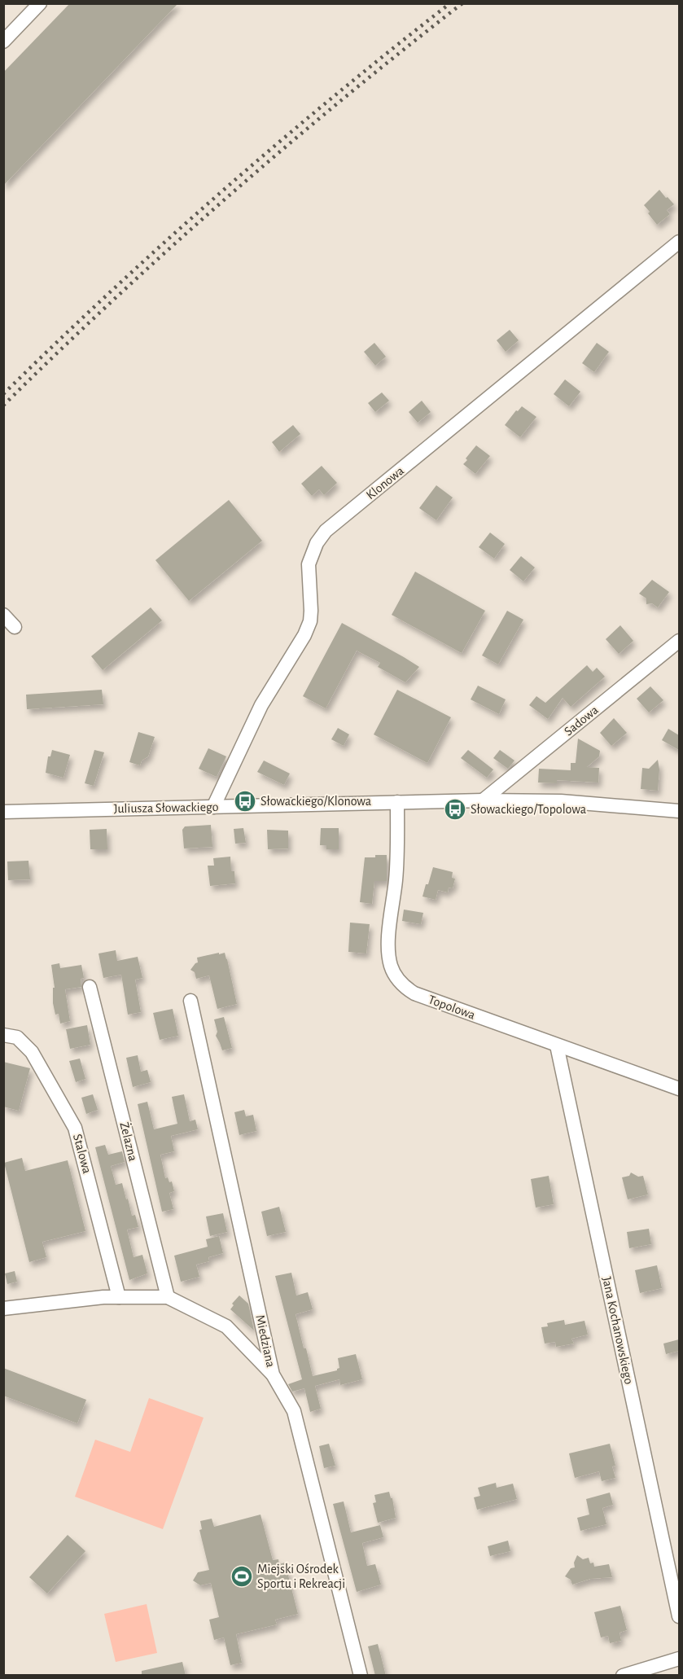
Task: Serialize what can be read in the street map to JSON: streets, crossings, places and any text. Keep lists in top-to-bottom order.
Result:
{
  "streets": {
    "street": [
      "Klonowa",
      "Sadowa",
      "Juliusza Słowackiego",
      "Topolowa",
      "Żelazna",
      "Stalowa",
      "Jana Kochanowskiego",
      "Miedziana"
    ]
  },
  "crossings": [
    ["Klonowa", "Juliusza Słowackiego"],
    ["Sadowa", "Juliusza Słowackiego"],
    ["Juliusza Słowackiego", "Topolowa"],
    ["Topolowa", "Jana Kochanowskiego"]
  ],
  "places": {
    "bus stop": ["Słowackiego/Klonowa", "Słowackiego/Topolowa"],
    "sports": ["Miejski Ośrodek Sportu i Rekreacji"]
  }
}
